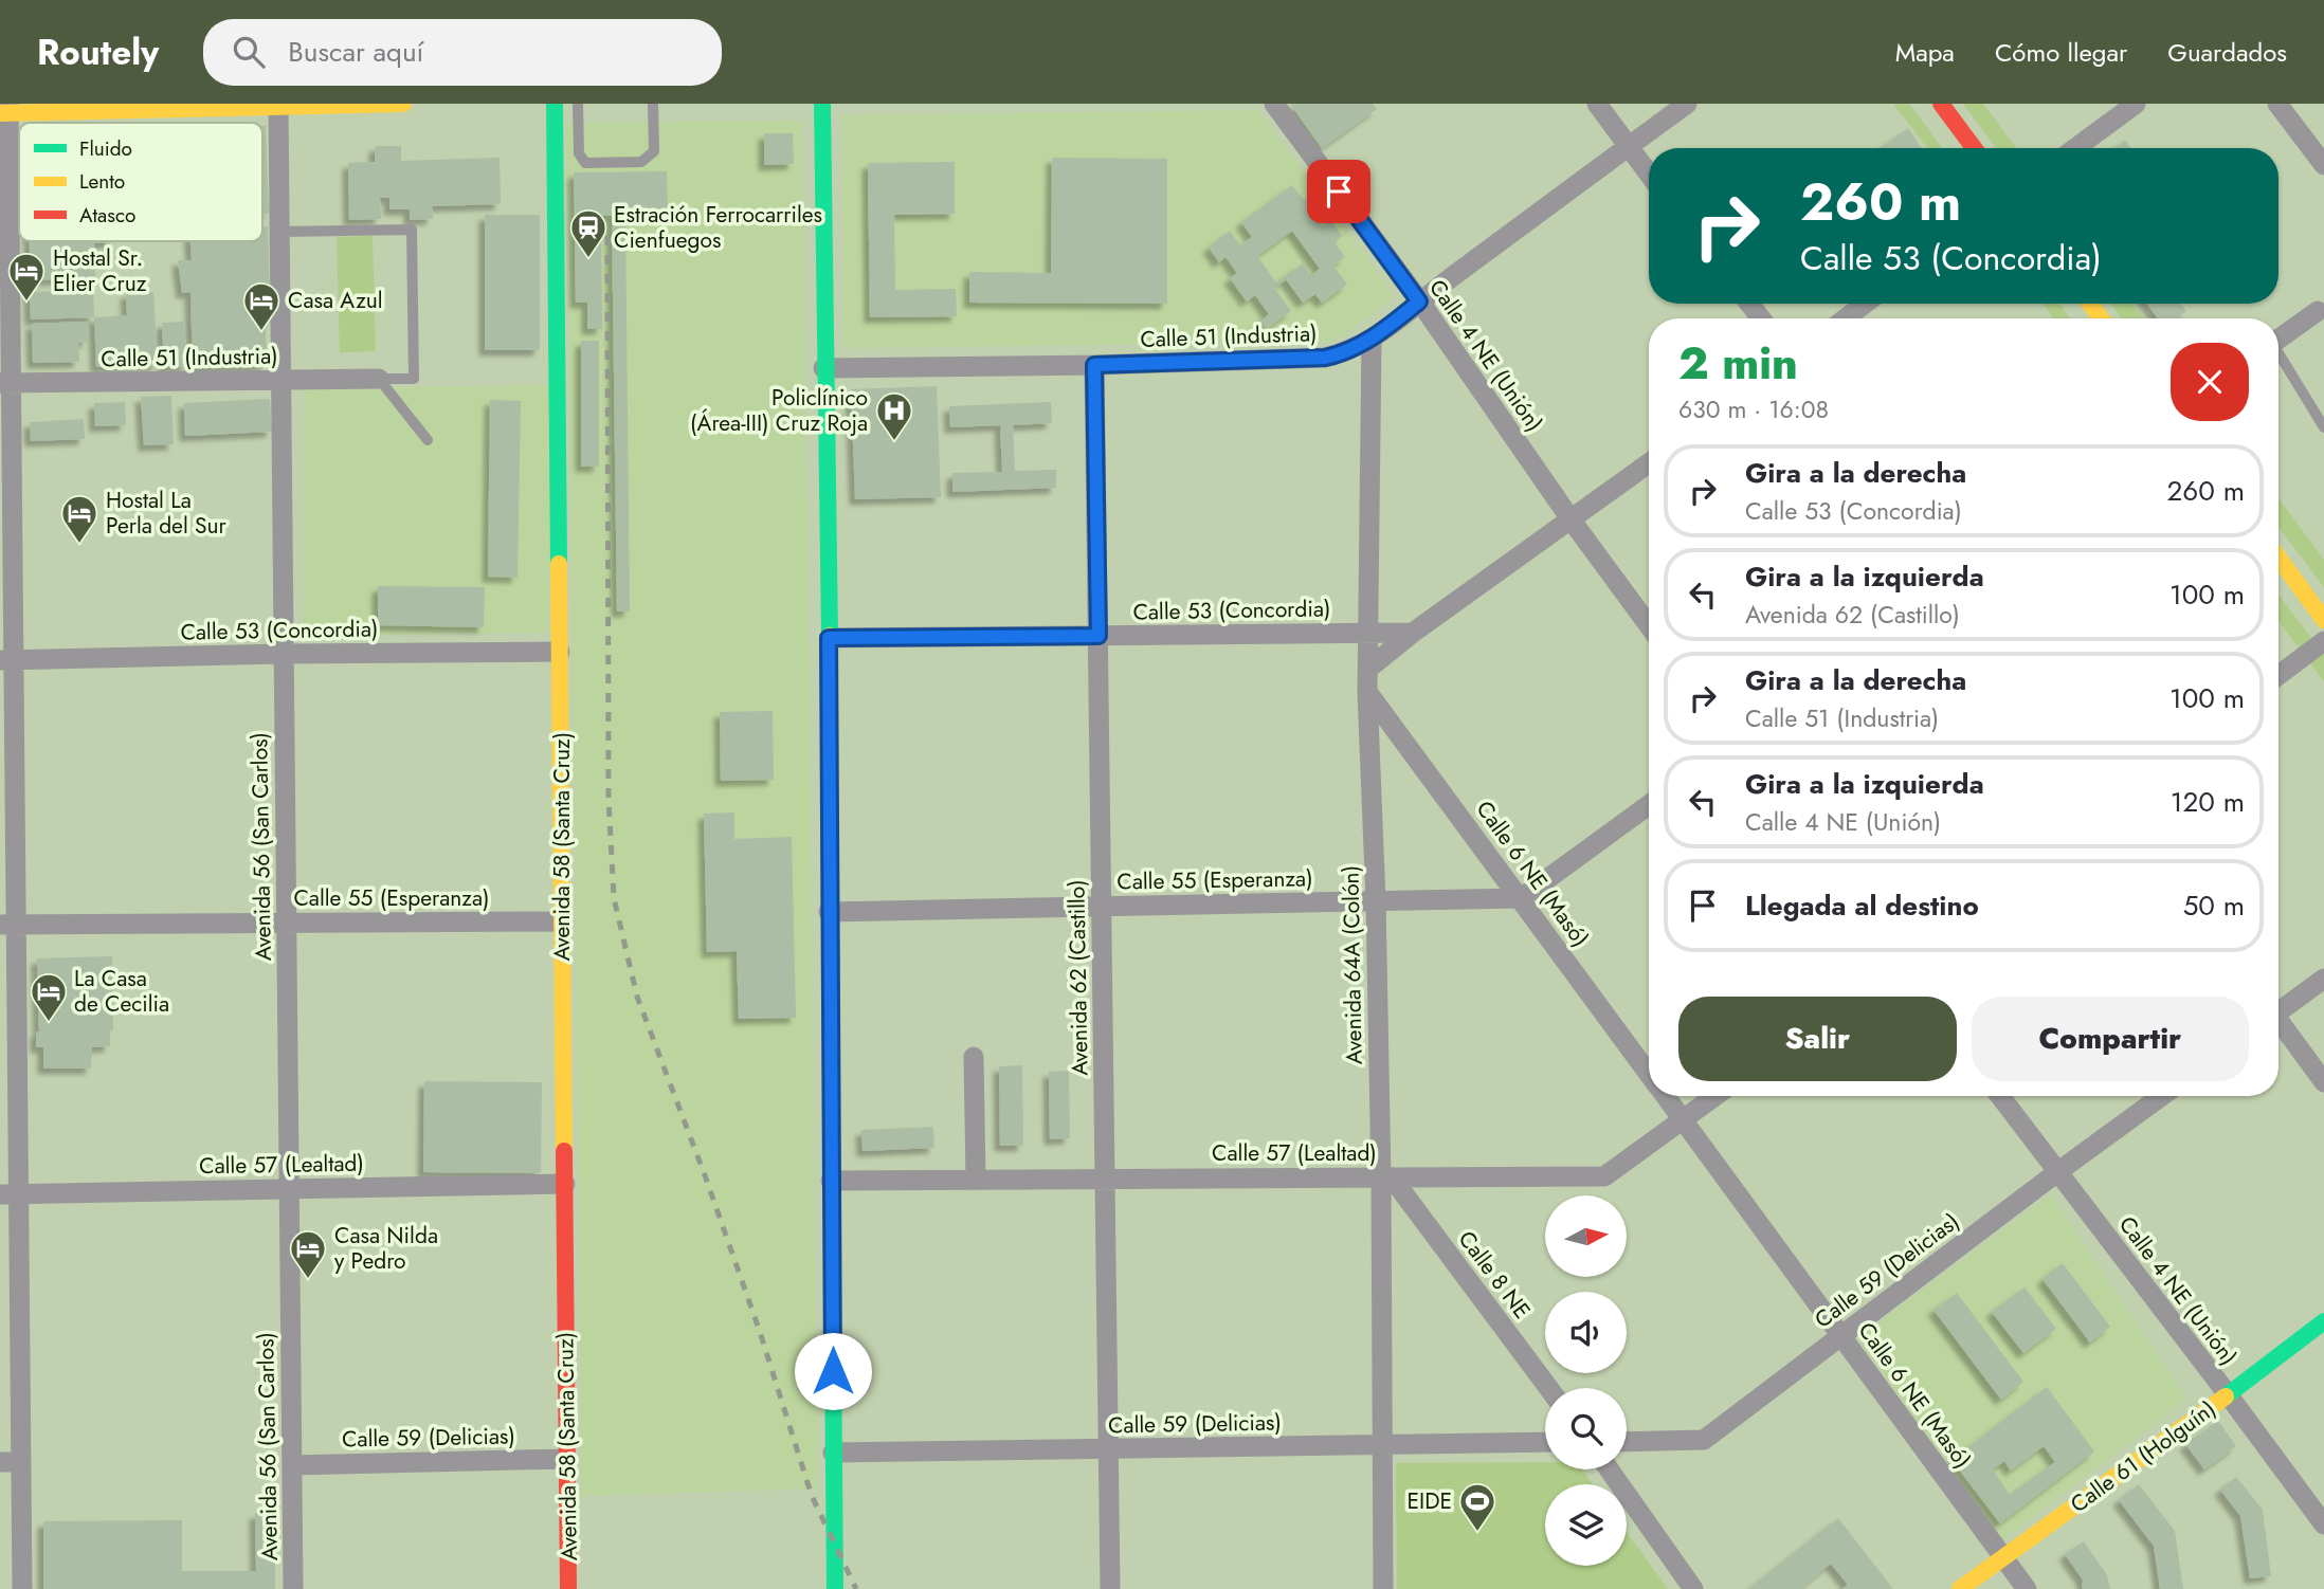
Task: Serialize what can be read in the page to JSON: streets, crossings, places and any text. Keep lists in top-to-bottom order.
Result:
{
  "streets": {
    "street": [
      "Calle 51 (Industria)",
      "Calle 4 NE (Unión)",
      "Calle 53 (Concordia)",
      "Avenida 56 (San Carlos)",
      "Avenida 58 (Santa Cruz)",
      "Calle 6 NE (Masó)",
      "Calle 55 (Esperanza)",
      "Avenida 64A (Colón)",
      "Avenida 62 (Castillo)",
      "Calle 57 (Lealtad)",
      "Calle 59 (Delicias)",
      "Calle 8 NE",
      "Calle 61 (Holguín)"
    ]
  },
  "crossings": [
    ["Calle 51 (Industria)", "Calle 4 NE (Unión)"],
    ["Calle 51 (Industria)", "Avenida 56 (San Carlos)"],
    ["Calle 51 (Industria)", "Avenida 64A (Colón)"],
    ["Calle 51 (Industria)", "Avenida 62 (Castillo)"],
    ["Calle 4 NE (Unión)", "Calle 59 (Delicias)"],
    ["Calle 4 NE (Unión)", "Calle 61 (Holguín)"],
    ["Calle 53 (Concordia)", "Avenida 56 (San Carlos)"],
    ["Calle 53 (Concordia)", "Avenida 58 (Santa Cruz)"],
    ["Calle 53 (Concordia)", "Avenida 64A (Colón)"],
    ["Calle 53 (Concordia)", "Avenida 62 (Castillo)"],
    ["Avenida 56 (San Carlos)", "Calle 55 (Esperanza)"],
    ["Avenida 56 (San Carlos)", "Calle 57 (Lealtad)"],
    ["Avenida 56 (San Carlos)", "Calle 59 (Delicias)"],
    ["Avenida 58 (Santa Cruz)", "Calle 55 (Esperanza)"],
    ["Avenida 58 (Santa Cruz)", "Calle 57 (Lealtad)"],
    ["Avenida 58 (Santa Cruz)", "Calle 59 (Delicias)"],
    ["Calle 6 NE (Masó)", "Calle 55 (Esperanza)"],
    ["Calle 6 NE (Masó)", "Avenida 64A (Colón)"],
    ["Calle 6 NE (Masó)", "Calle 57 (Lealtad)"],
    ["Calle 6 NE (Masó)", "Calle 59 (Delicias)"],
    ["Calle 6 NE (Masó)", "Calle 61 (Holguín)"],
    ["Calle 55 (Esperanza)", "Avenida 64A (Colón)"],
    ["Calle 55 (Esperanza)", "Avenida 62 (Castillo)"],
    ["Avenida 64A (Colón)", "Calle 57 (Lealtad)"],
    ["Avenida 64A (Colón)", "Calle 59 (Delicias)"],
    ["Avenida 64A (Colón)", "Calle 8 NE"],
    ["Avenida 62 (Castillo)", "Calle 57 (Lealtad)"],
    ["Avenida 62 (Castillo)", "Calle 59 (Delicias)"],
    ["Calle 57 (Lealtad)", "Calle 8 NE"]
  ],
  "places": {
    "station": ["Estración Ferrocarriles Cienfuegos"],
    "hotel": [
      "Hostal Sr. Elier Cruz",
      "Casa Azul",
      "Hostal La Perla del Sur",
      "La Casa de Cecilia",
      "Casa Nilda y Pedro"
    ],
    "hospital": ["Policlínico (Área-III) Cruz Roja"],
    "sports": ["EIDE"]
  },
  "legend": ["Fluido", "Lento", "Atasco"],
  "north": "right",
  "page": {
    "header": "Routely",
    "search": "Buscar aquí",
    "nav": ["Mapa", "Cómo llegar", "Guardados"],
    "turn": ["260 m", "Calle 53 (Concordia)"],
    "heading": ["2 min", "630 m · 16:08"],
    "list": [
      {
        "name": "Gira a la derecha",
        "note": "Calle 53 (Concordia)",
        "value": "260 m"
      },
      {
        "name": "Gira a la izquierda",
        "note": "Avenida 62 (Castillo)",
        "value": "100 m"
      },
      {
        "name": "Gira a la derecha",
        "note": "Calle 51 (Industria)",
        "value": "100 m"
      },
      {
        "name": "Gira a la izquierda",
        "note": "Calle 4 NE (Unión)",
        "value": "120 m"
      },
      {
        "name": "Llegada al destino",
        "value": "50 m"
      }
    ],
    "buttons": ["Salir", "Compartir"]
  }
}
